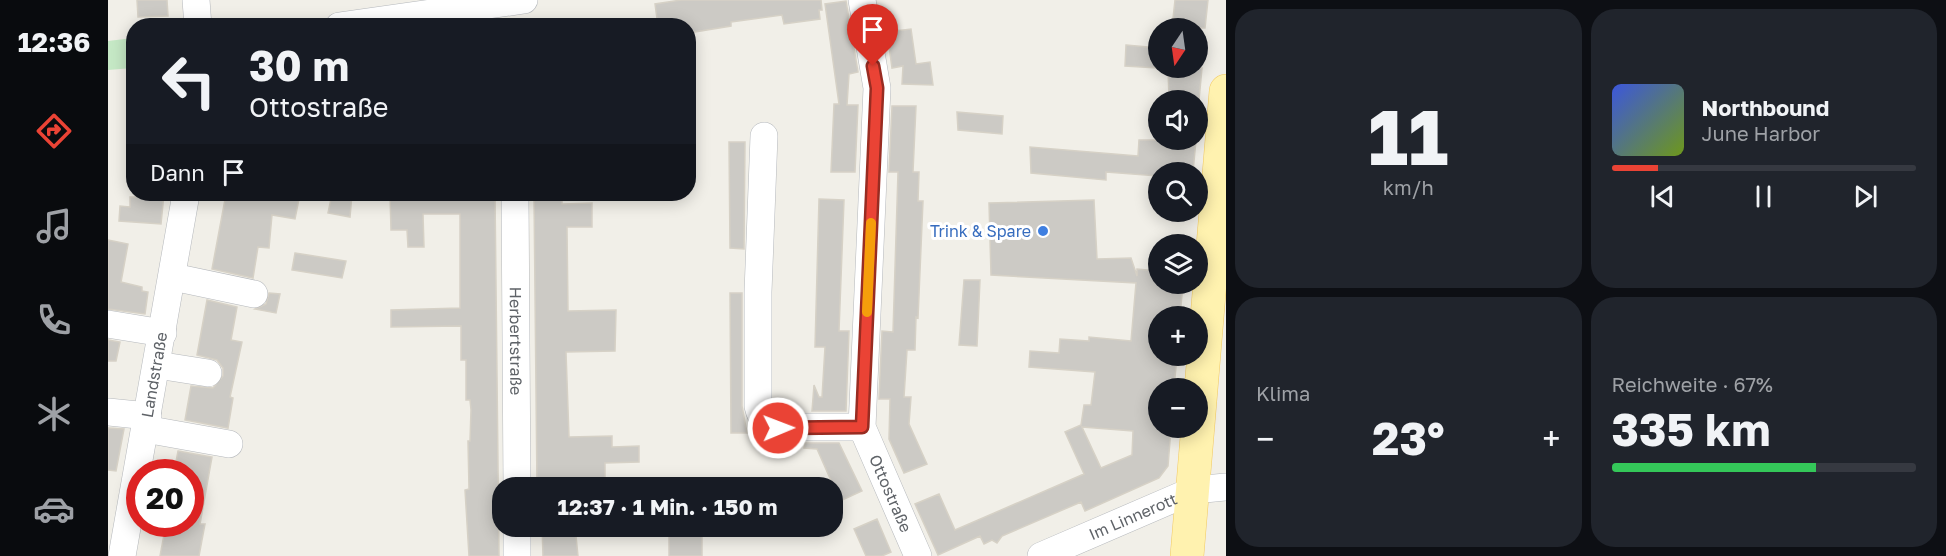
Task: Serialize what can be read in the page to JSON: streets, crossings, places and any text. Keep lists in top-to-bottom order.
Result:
{
  "streets": {
    "street": [
      "Herbertstraße",
      "Landstraße",
      "Ottostraße",
      "Im Linnerott"
    ]
  },
  "places": ["Trink & Spare"],
  "north": "bottom",
  "page": {
    "tabs": "12:36",
    "tile": [
      ["11", "km/h"],
      "Klima",
      ["Reichweite · 67%", "335 km"]
    ],
    "map_buttons": ["+", "−"],
    "turn": ["30 m", "Ottostraße"],
    "song": ["Northbound", "June Harbor"],
    "then": "Dann",
    "heat": ["−", "23°", "+"],
    "limit": "20",
    "trip": "12:37 · 1 Min. · 150 m"
  }
}
